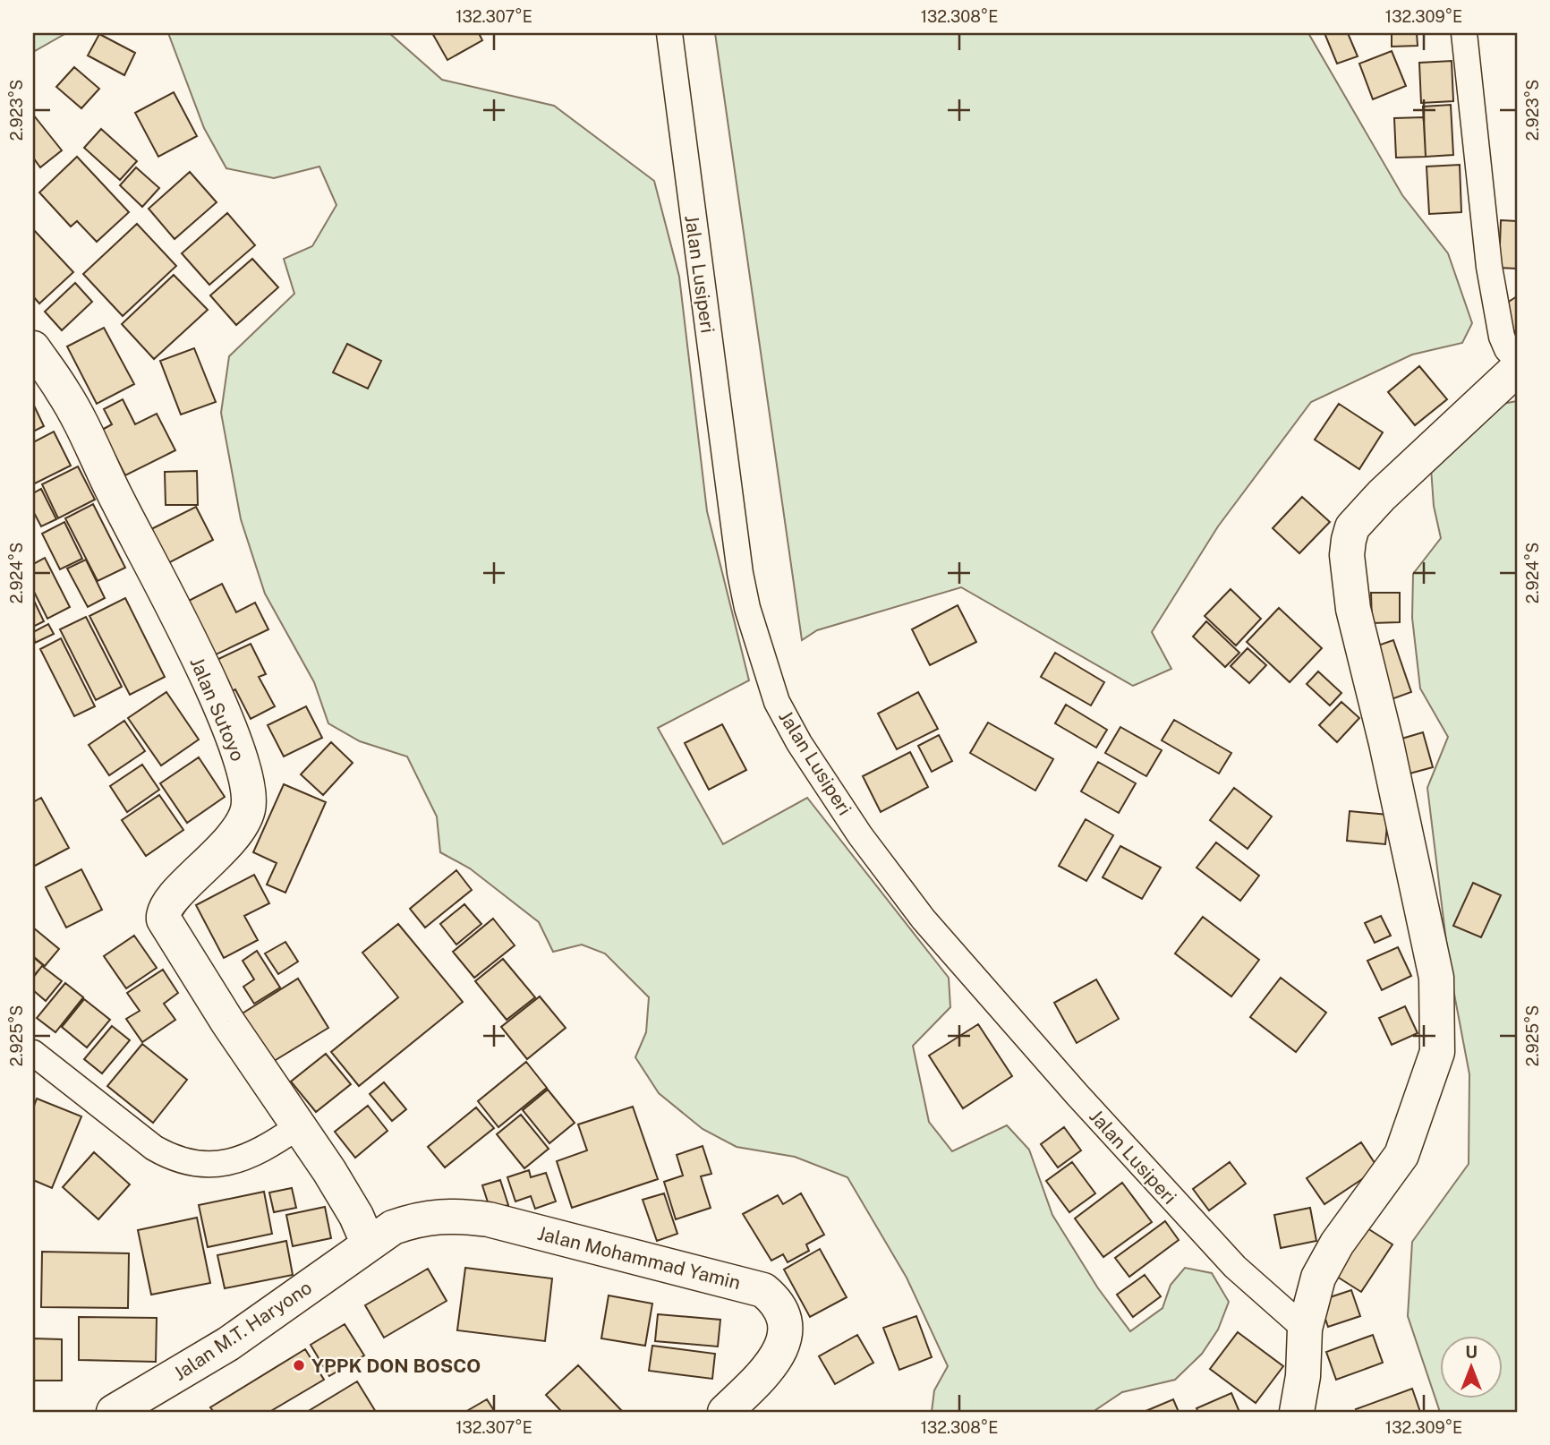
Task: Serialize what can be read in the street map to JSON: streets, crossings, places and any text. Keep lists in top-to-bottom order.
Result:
{
  "streets": {
    "main road": ["Jalan Sutoyo", "Jalan Mohammad Yamin", "Jalan M.T. Haryono"],
    "street": ["Jalan Lusiperi"]
  },
  "crossings": [
    ["Jalan Sutoyo", "Jalan Mohammad Yamin"],
    ["Jalan Sutoyo", "Jalan M.T. Haryono"],
    ["Jalan Mohammad Yamin", "Jalan M.T. Haryono"]
  ],
  "places": ["YPPK DON BOSCO"],
  "north": "top",
  "coordinates": [
    "132.307°E",
    "132.308°E",
    "132.309°E",
    "2.923°S",
    "2.924°S",
    "2.925°S"
  ]
}
